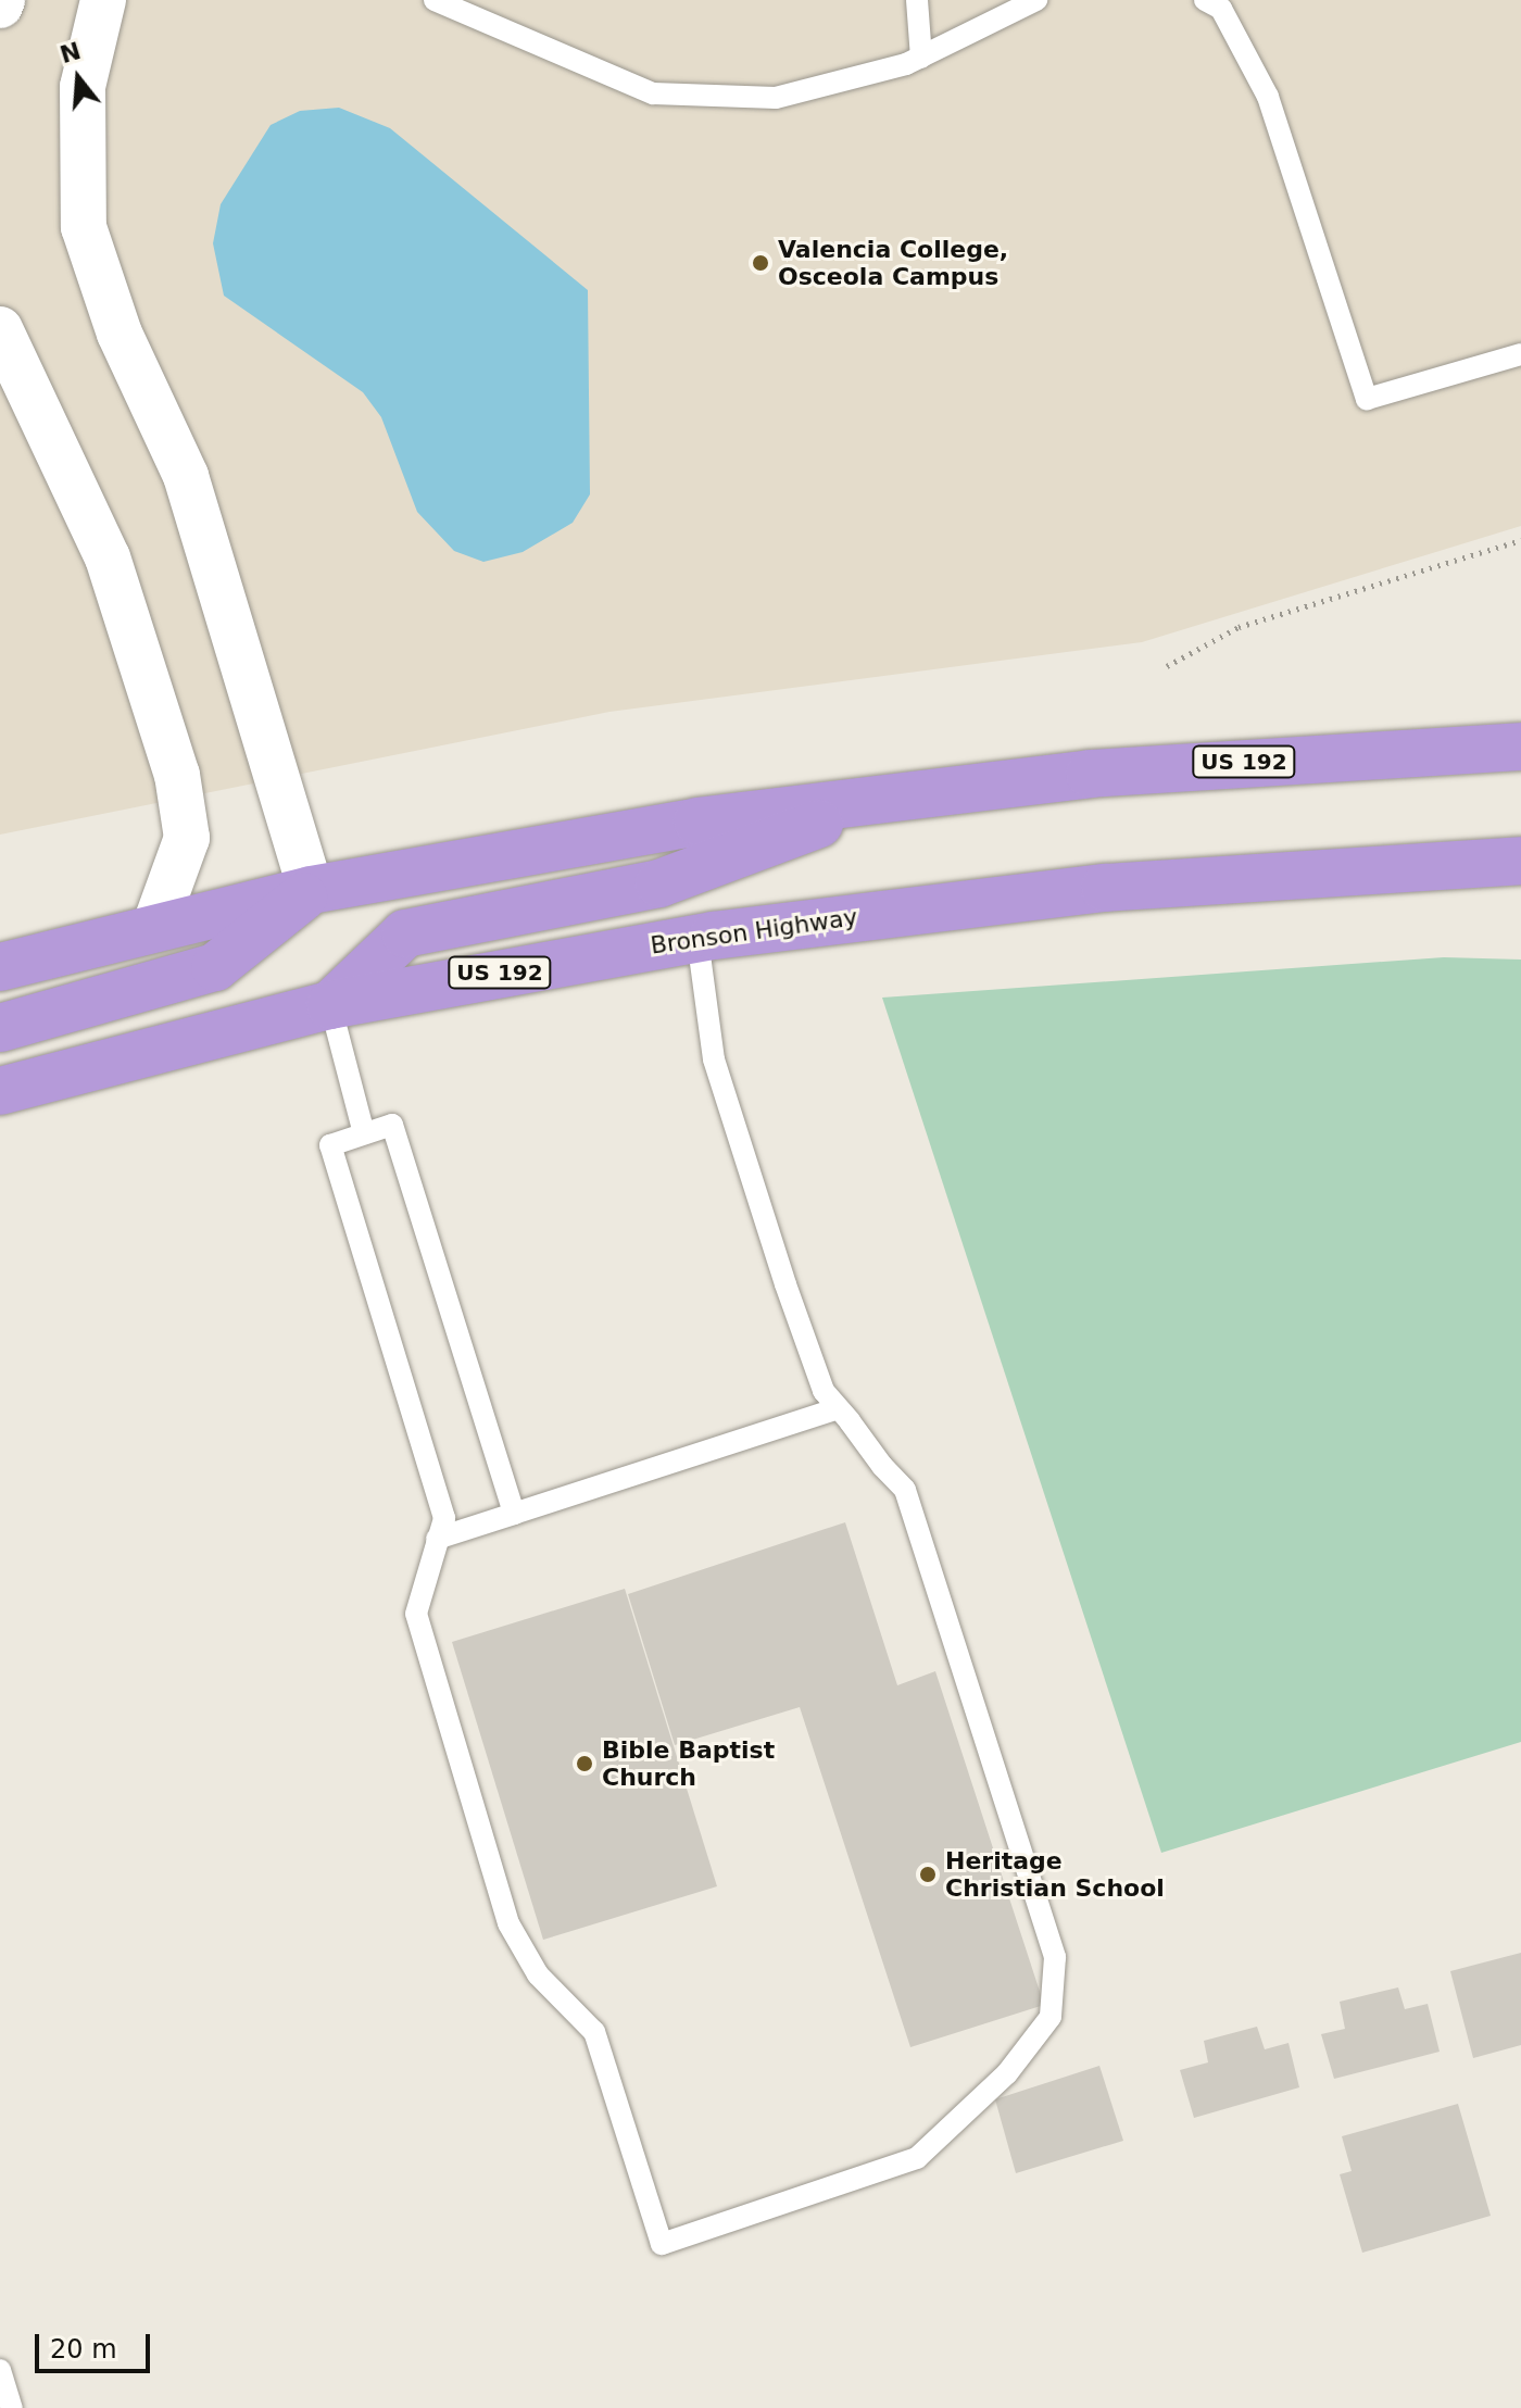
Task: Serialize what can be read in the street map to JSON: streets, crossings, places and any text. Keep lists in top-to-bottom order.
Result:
{
  "streets": {
    "highway": ["US 192", "Bronson Highway"]
  },
  "places": ["Valencia College, Osceola Campus", "Bible Baptist Church", "Heritage Christian School"],
  "scale_bar": "20 m",
  "north": "top"
}
